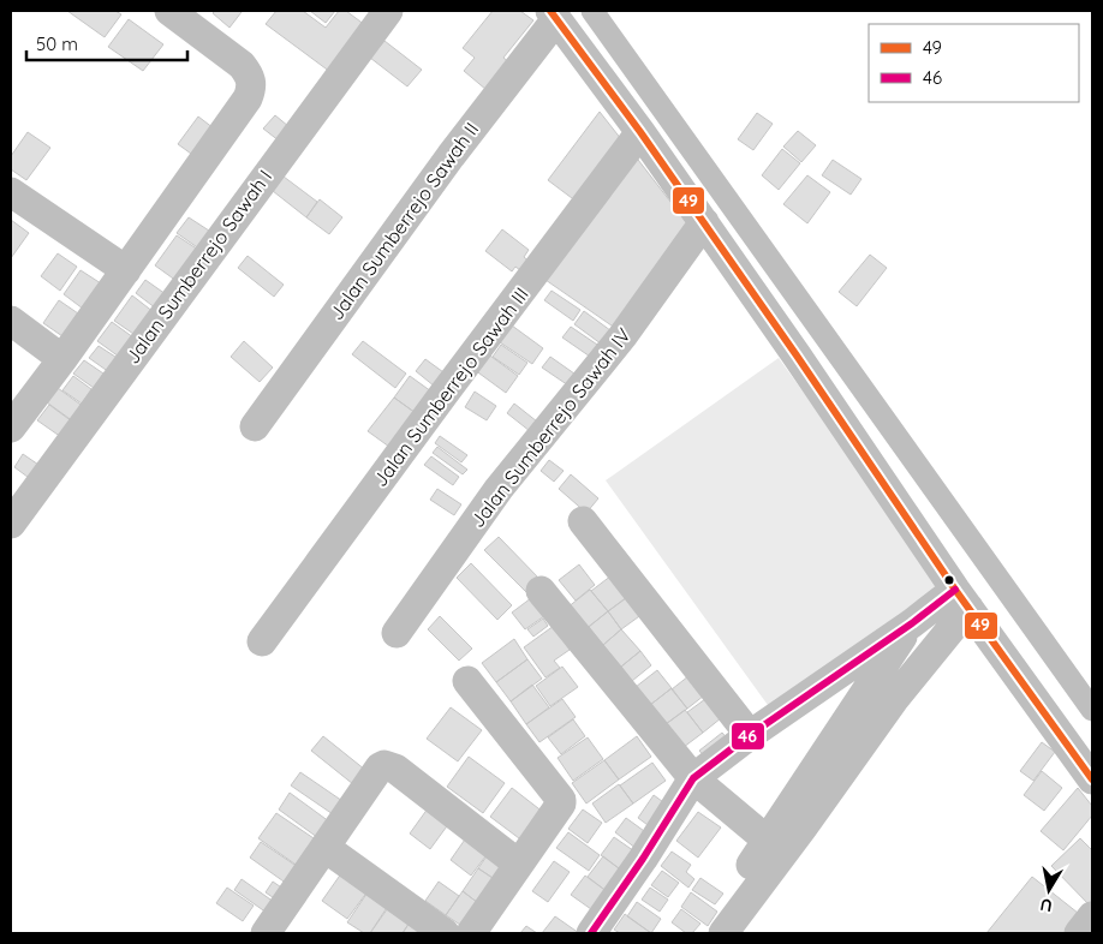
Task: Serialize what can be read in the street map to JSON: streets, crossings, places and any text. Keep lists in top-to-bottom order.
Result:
{
  "streets": {
    "street": [
      "Jalan Sumberrejo Sawah II",
      "Jalan Sumberrejo Sawah I",
      "Jalan Sumberrejo Sawah III",
      "Jalan Sumberrejo Sawah IV"
    ]
  },
  "lines": ["transit line 49", "transit line 46"],
  "legend": ["49", "46"],
  "scale_bar": "50 m",
  "north": "bottom"
}
